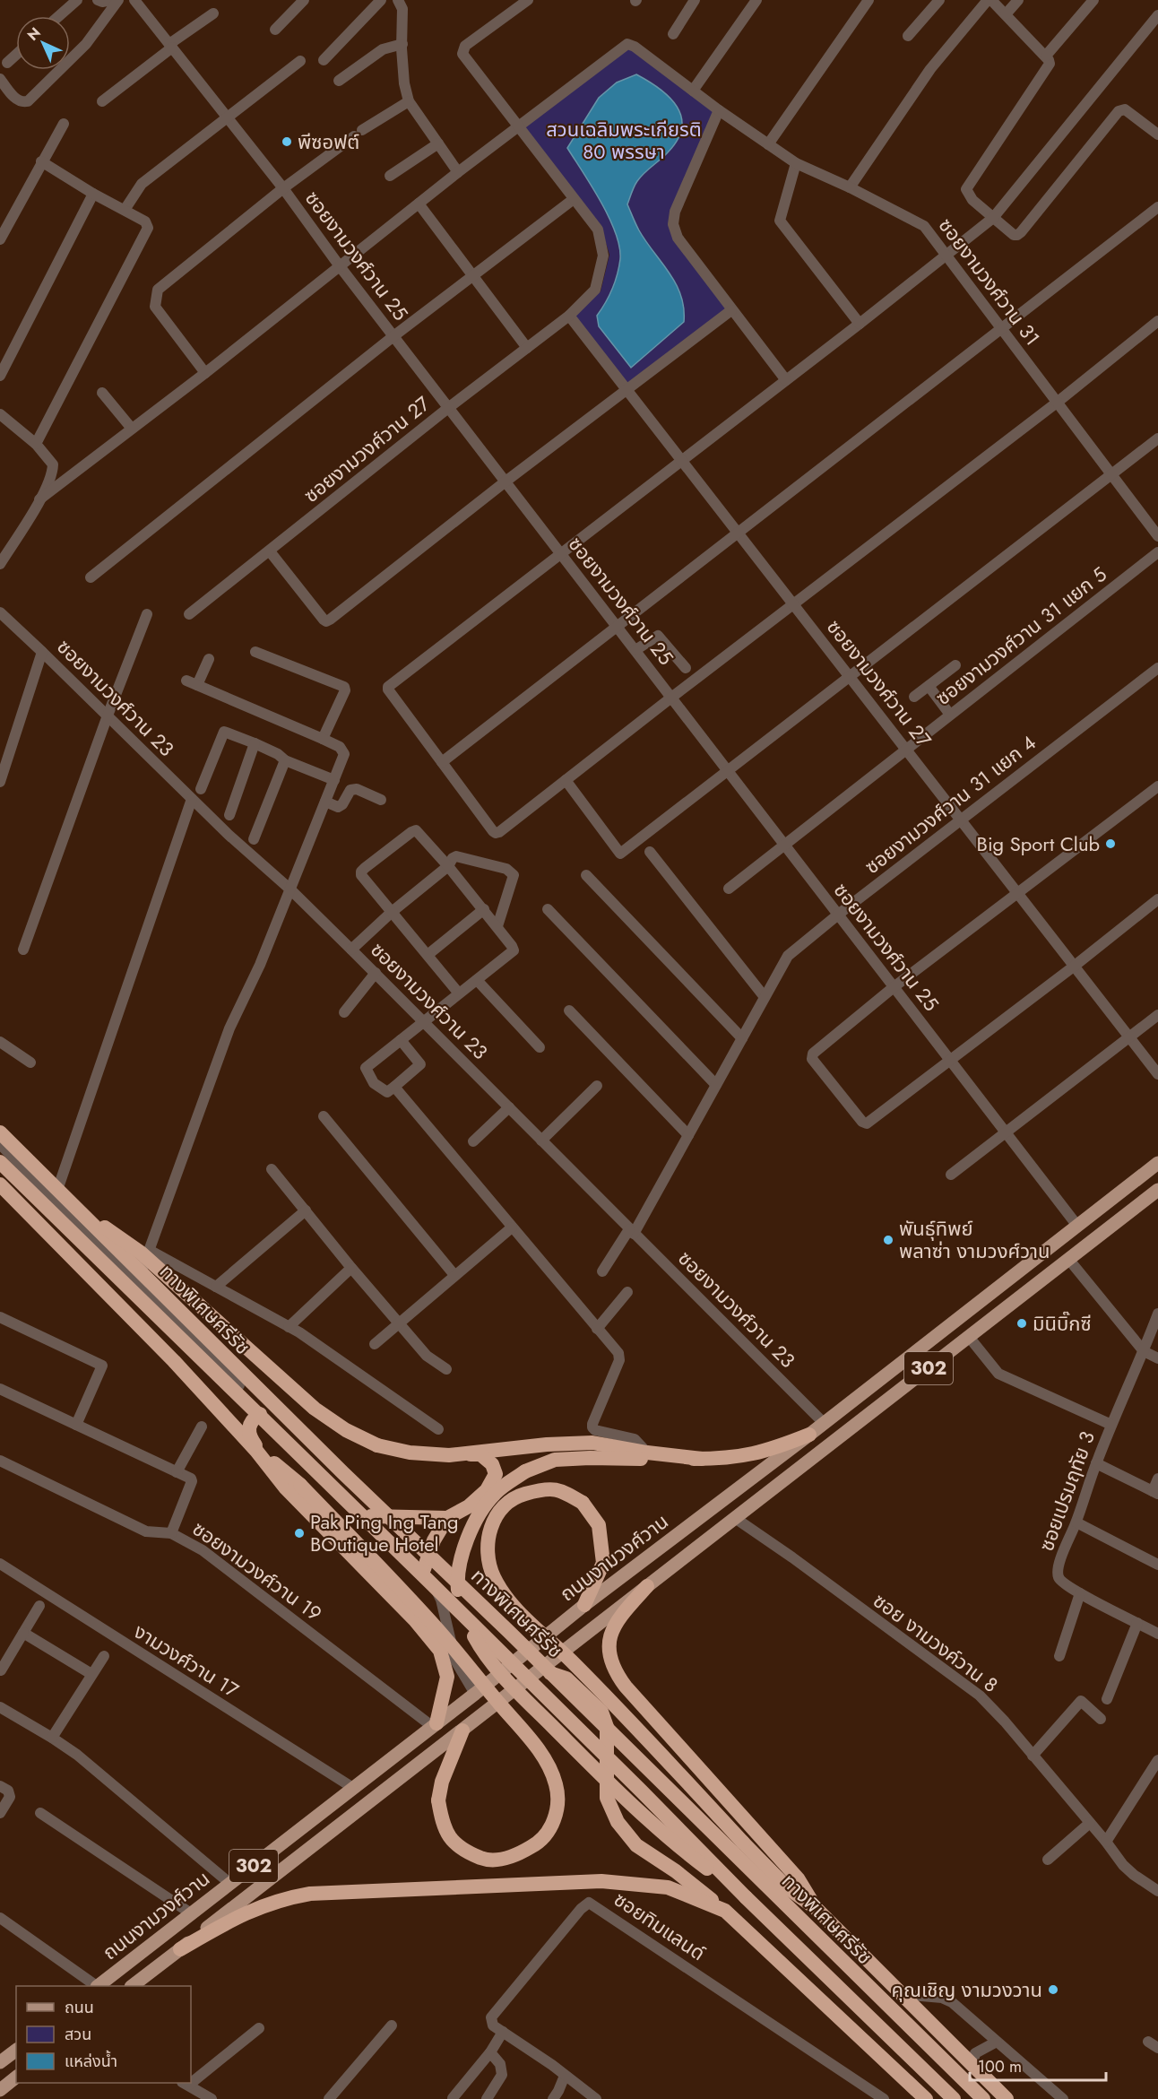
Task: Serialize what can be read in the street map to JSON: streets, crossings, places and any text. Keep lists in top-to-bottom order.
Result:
{
  "streets": {
    "highway": ["ทางพิเศษศรีรัช"],
    "main road": ["302", "ถนนงามวงศ์วาน"],
    "street": [
      "ซอยงามวงศ์วาน 25",
      "ซอยงามวงศ์วาน 31",
      "ซอยงามวงศ์วาน 27",
      "ซอยงามวงศ์วาน 31 แยก 5",
      "ซอยงามวงศ์วาน 23",
      "ซอยงามวงศ์วาน 31 แยก 4",
      "ซอยเปรมฤทัย 3",
      "ซอยงามวงศ์วาน 19",
      "ซอย งามวงค์วาน 8",
      "งามวงศ์วาน 17",
      "ซอยทิมแลนด์"
    ]
  },
  "crossings": [
    ["ซอยงามวงศ์วาน 25", "ซอยงามวงศ์วาน 27"],
    ["ซอยงามวงศ์วาน 25", "ซอยงามวงศ์วาน 31 แยก 5"],
    ["ซอยงามวงศ์วาน 25", "ซอยงามวงศ์วาน 31 แยก 4"],
    ["ซอยงามวงศ์วาน 25", "ถนนงามวงศ์วาน"],
    ["ซอยงามวงศ์วาน 31", "ซอยงามวงศ์วาน 27"],
    ["ซอยงามวงศ์วาน 27", "ซอยงามวงศ์วาน 31 แยก 5"],
    ["ซอยงามวงศ์วาน 27", "ซอยงามวงศ์วาน 31 แยก 4"],
    ["ซอยงามวงศ์วาน 23", "ซอยงามวงศ์วาน 31 แยก 4"],
    ["ซอยงามวงศ์วาน 23", "ถนนงามวงศ์วาน"],
    ["ถนนงามวงศ์วาน", "ซอยงามวงศ์วาน 19"],
    ["ถนนงามวงศ์วาน", "ซอย งามวงค์วาน 8"],
    ["ถนนงามวงศ์วาน", "งามวงศ์วาน 17"]
  ],
  "parks": ["สวนเฉลิมพระเกียรติ 80 พรรษา"],
  "places": [
    "พีซอฟต์",
    "Big Sport Club",
    "พันธุ์ทิพย์ พลาซ่า งามวงศ์วาน",
    "มินิบิ๊กซี",
    "Pak Ping Ing Tang BOutique Hotel",
    "คุณเชิญ งามวงวาน"
  ],
  "legend": ["ถนน", "สวน", "แหล่งน้ำ"],
  "scale_bar": "100 m",
  "north": "top left"
}
